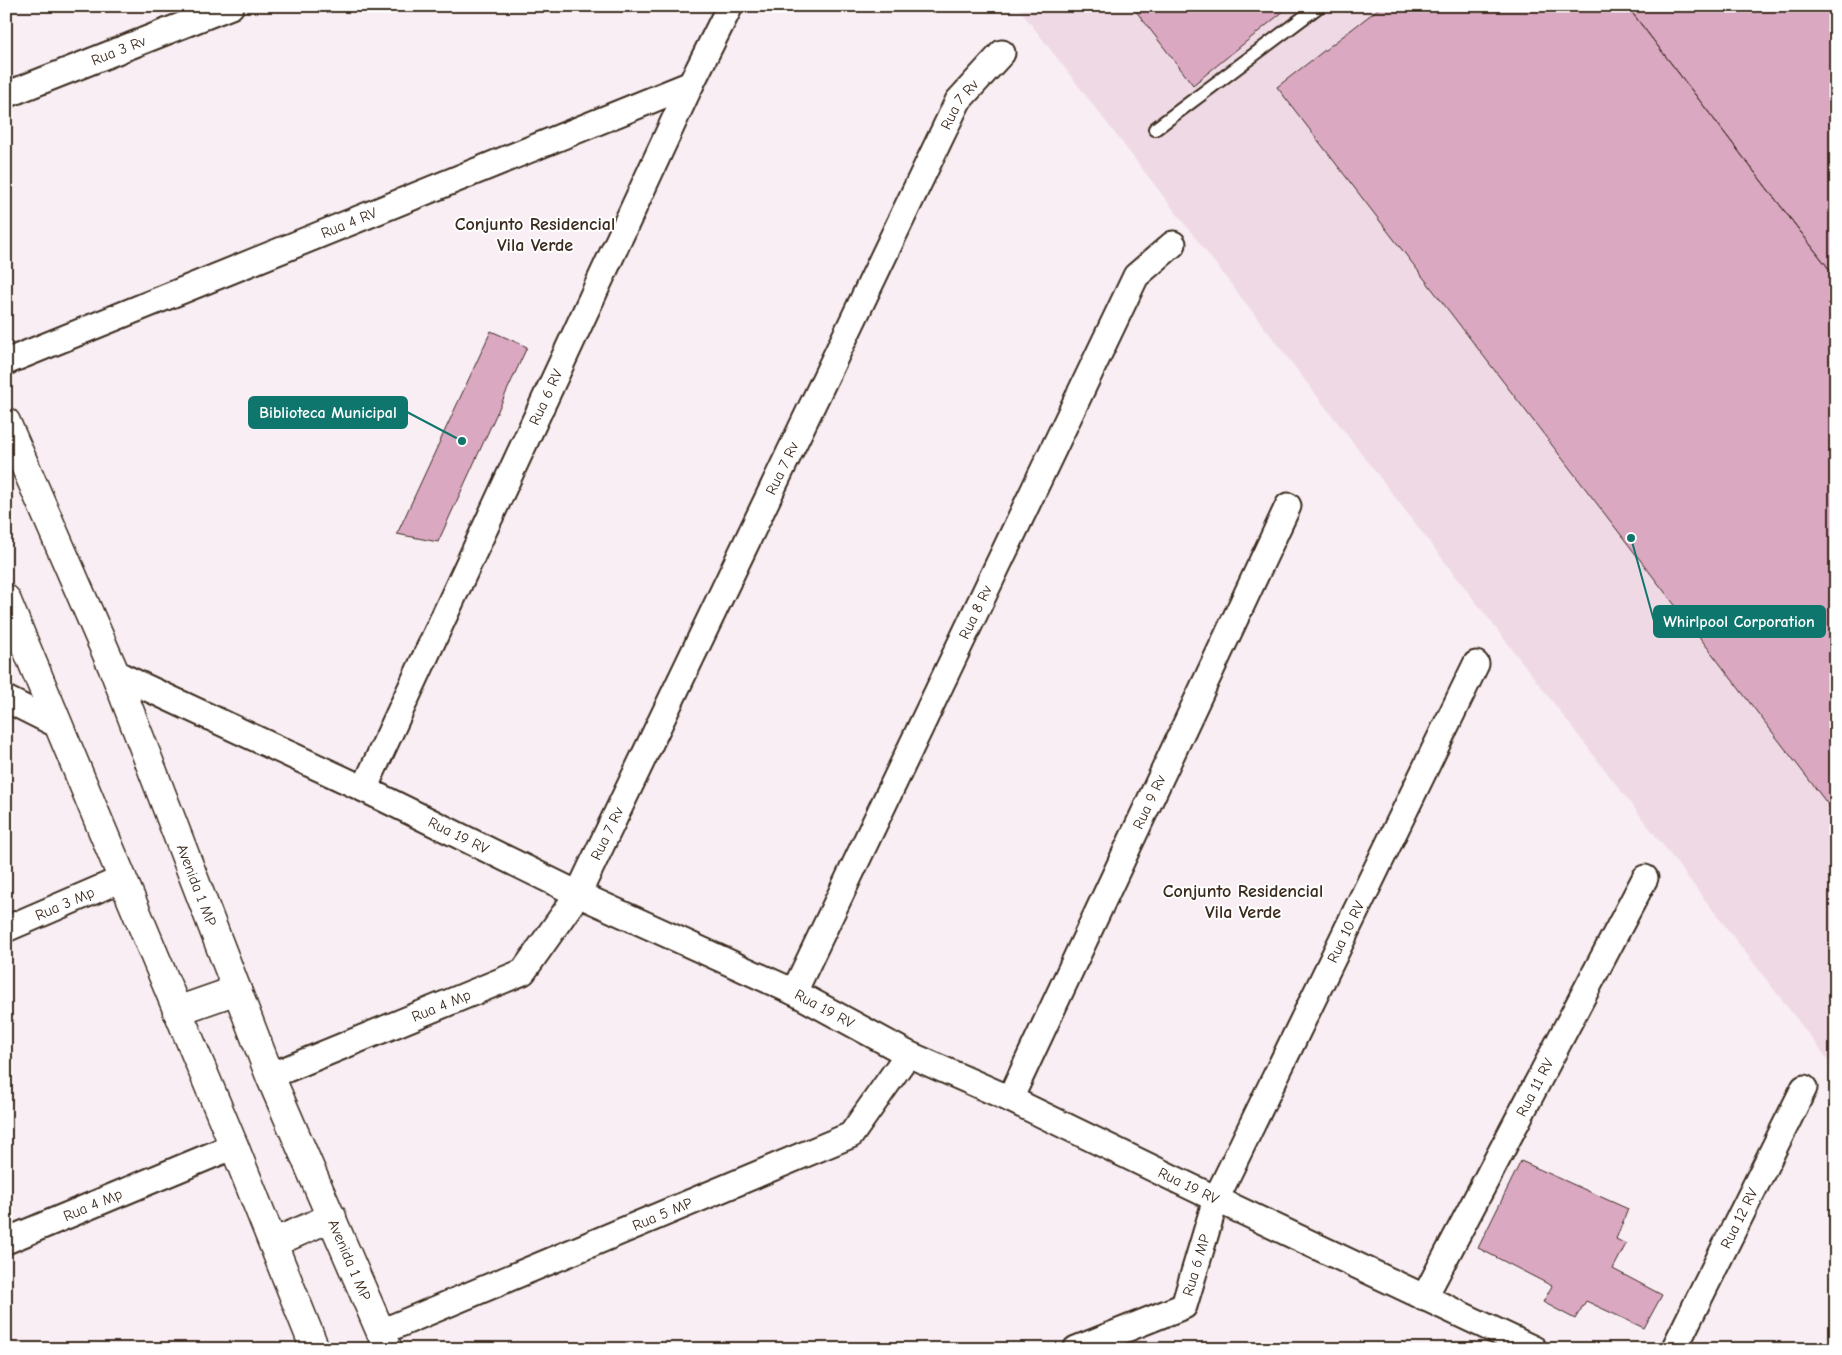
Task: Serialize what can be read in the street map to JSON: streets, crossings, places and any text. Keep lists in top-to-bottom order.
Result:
{
  "streets": {
    "street": [
      "Rua 3 Rv",
      "Rua 7 Rv",
      "Rua 4 RV",
      "Rua 6 RV",
      "Rua 8 Rv",
      "Rua 9 Rv",
      "Rua 19 RV",
      "Avenida 1 MP",
      "Rua 3 Mp",
      "Rua 10 RV",
      "Rua 4 Mp",
      "Rua 11 RV",
      "Rua 5 MP",
      "Rua 12 RV",
      "Rua 6 MP"
    ]
  },
  "crossings": [
    ["Rua 7 Rv", "Rua 19 RV"],
    ["Rua 7 Rv", "Rua 4 Mp"],
    ["Rua 4 RV", "Rua 6 RV"],
    ["Rua 6 RV", "Rua 19 RV"],
    ["Rua 8 Rv", "Rua 19 RV"],
    ["Rua 9 Rv", "Rua 19 RV"],
    ["Rua 19 RV", "Avenida 1 MP"],
    ["Rua 19 RV", "Rua 10 RV"],
    ["Rua 19 RV", "Rua 4 Mp"],
    ["Rua 19 RV", "Rua 11 RV"],
    ["Rua 19 RV", "Rua 5 MP"],
    ["Rua 19 RV", "Rua 6 MP"],
    ["Avenida 1 MP", "Rua 4 Mp"],
    ["Avenida 1 MP", "Rua 5 MP"],
    ["Rua 10 RV", "Rua 6 MP"]
  ],
  "districts": ["Conjunto Residencial Vila Verde", "Conjunto Residencial Vila Verde"],
  "places": ["Biblioteca Municipal", "Whirlpool Corporation"]
}
